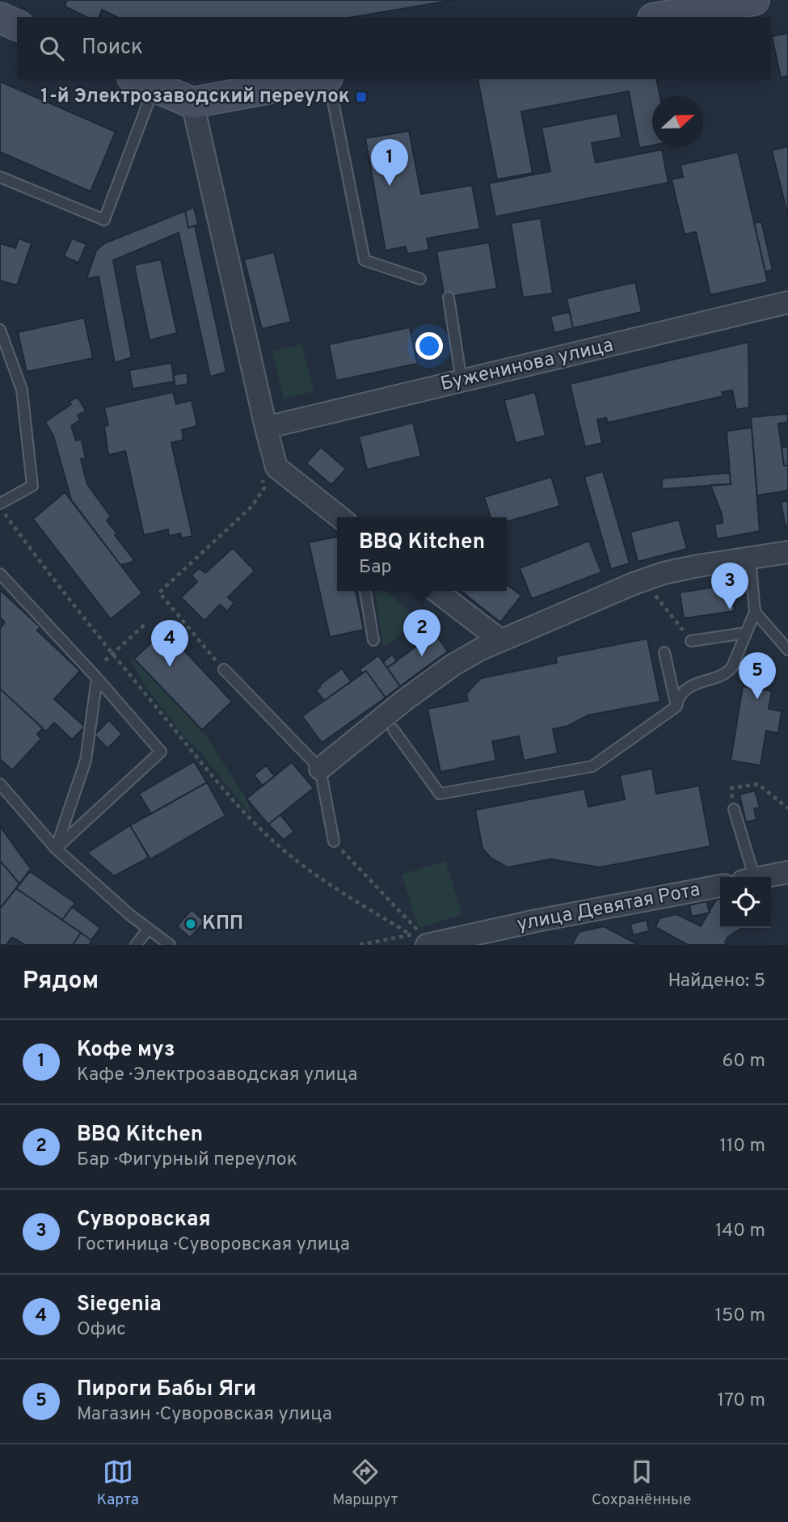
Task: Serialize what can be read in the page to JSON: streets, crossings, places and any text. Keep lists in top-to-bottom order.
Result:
{
  "streets": {
    "street": ["Буженинова улица", "улица Девятая Рота"]
  },
  "places": {
    "transit": ["1-й Электрозаводский переулок"],
    "other": ["КПП"]
  },
  "north": "right",
  "page": {
    "search": "Поиск",
    "pins": [
      "1",
      "3",
      "2",
      "4",
      "5"
    ],
    "popup": ["BBQ Kitchen", "Бар"],
    "heading": ["Рядом", "Найдено: 5"],
    "list": [
      {
        "mark": "1",
        "name": "Кофе муз",
        "note": "Кафе · Электрозаводская улица",
        "value": "60 m"
      },
      {
        "mark": "2",
        "name": "BBQ Kitchen",
        "note": "Бар · Фигурный переулок",
        "value": "110 m"
      },
      {
        "mark": "3",
        "name": "Суворовская",
        "note": "Гостиница · Суворовская улица",
        "value": "140 m"
      },
      {
        "mark": "4",
        "name": "Siegenia",
        "note": "Офис",
        "value": "150 m"
      },
      {
        "mark": "5",
        "name": "Пироги Бабы Яги",
        "note": "Магазин · Суворовская улица",
        "value": "170 m"
      }
    ],
    "nav": ["Карта", "Маршрут", "Сохранённые"]
  }
}
